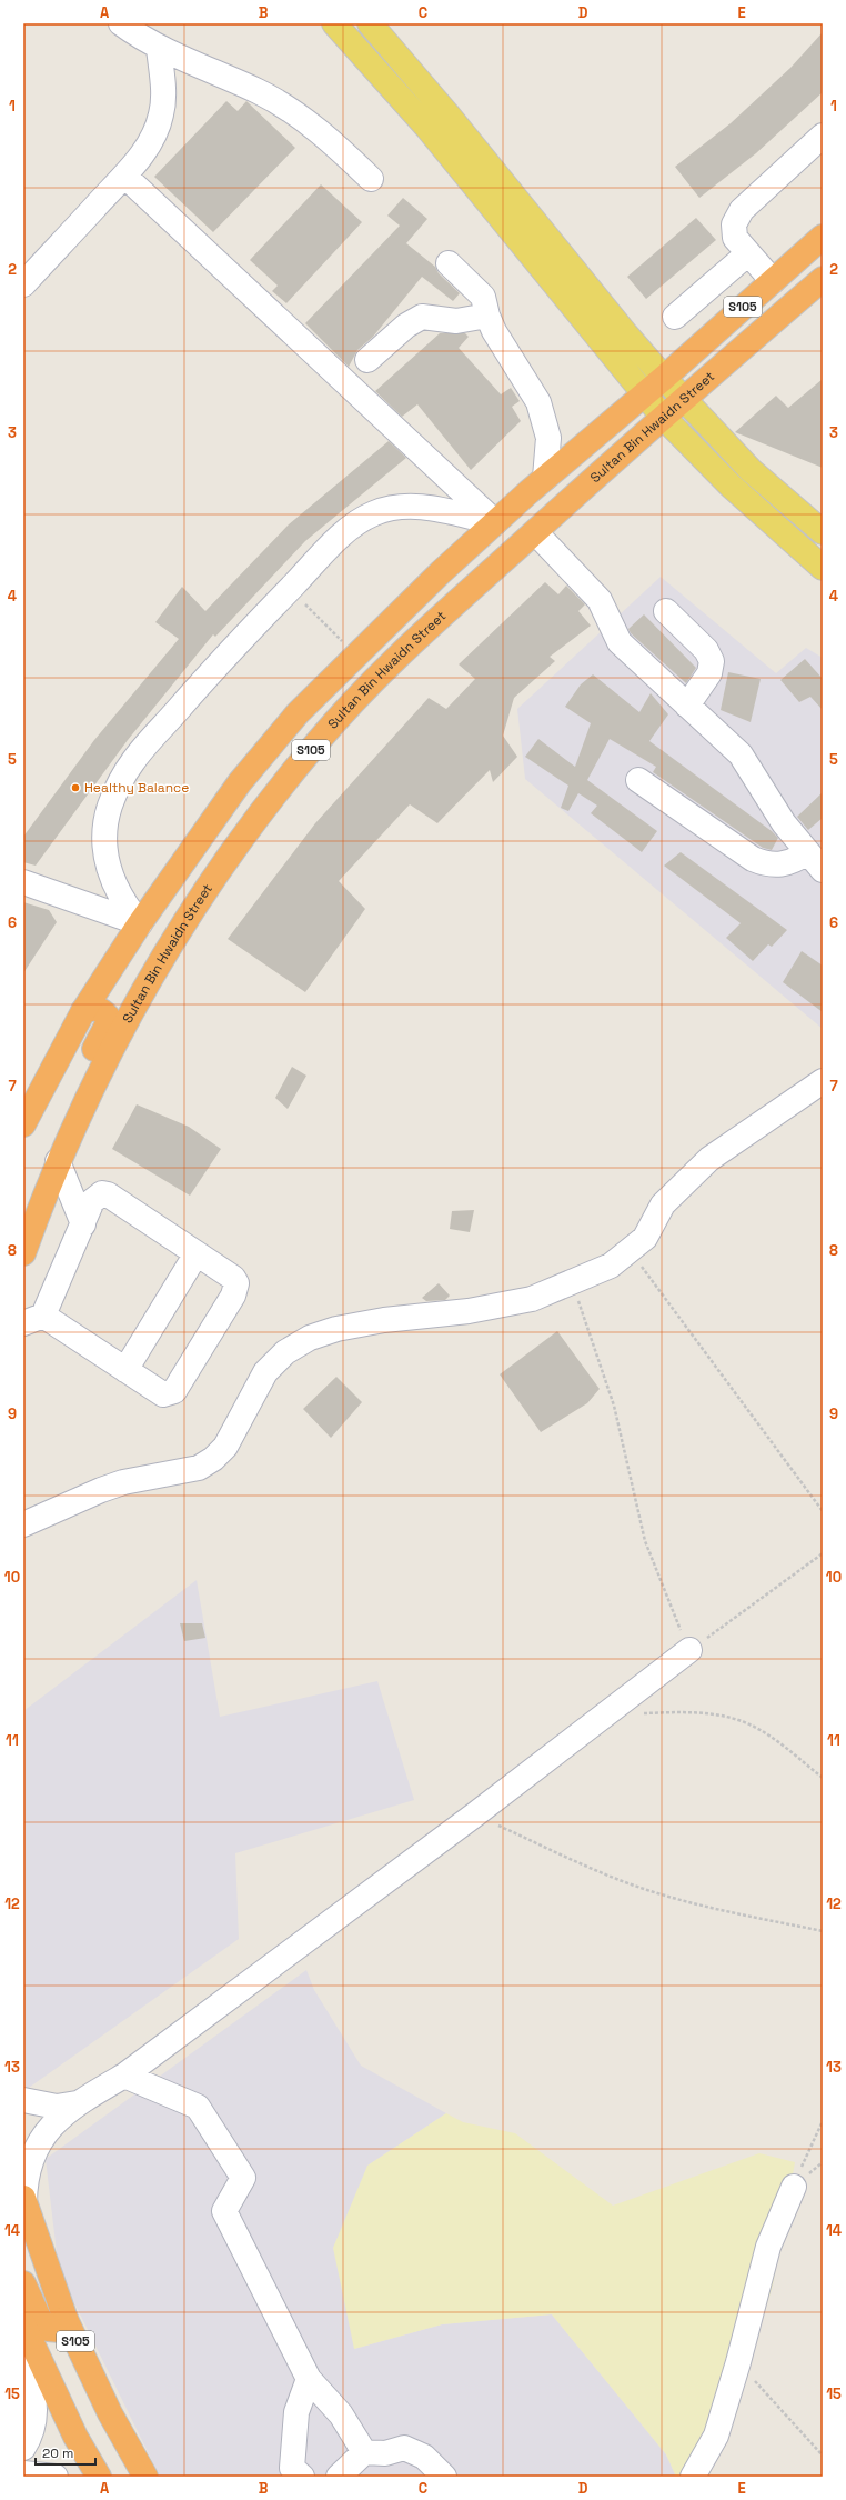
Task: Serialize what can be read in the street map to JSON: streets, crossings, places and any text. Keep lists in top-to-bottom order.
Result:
{
  "streets": {
    "highway": ["S105", "Sultan Bin Hwaidn Street"]
  },
  "places": ["Healthy Balance"],
  "scale_bar": "20 m",
  "grid": {
    "columns": [
      "A",
      "B",
      "C",
      "D",
      "E"
    ],
    "rows": [
      "1",
      "2",
      "3",
      "4",
      "5",
      "6",
      "7",
      "8",
      "9",
      "10",
      "11",
      "12",
      "13",
      "14",
      "15"
    ]
  }
}
